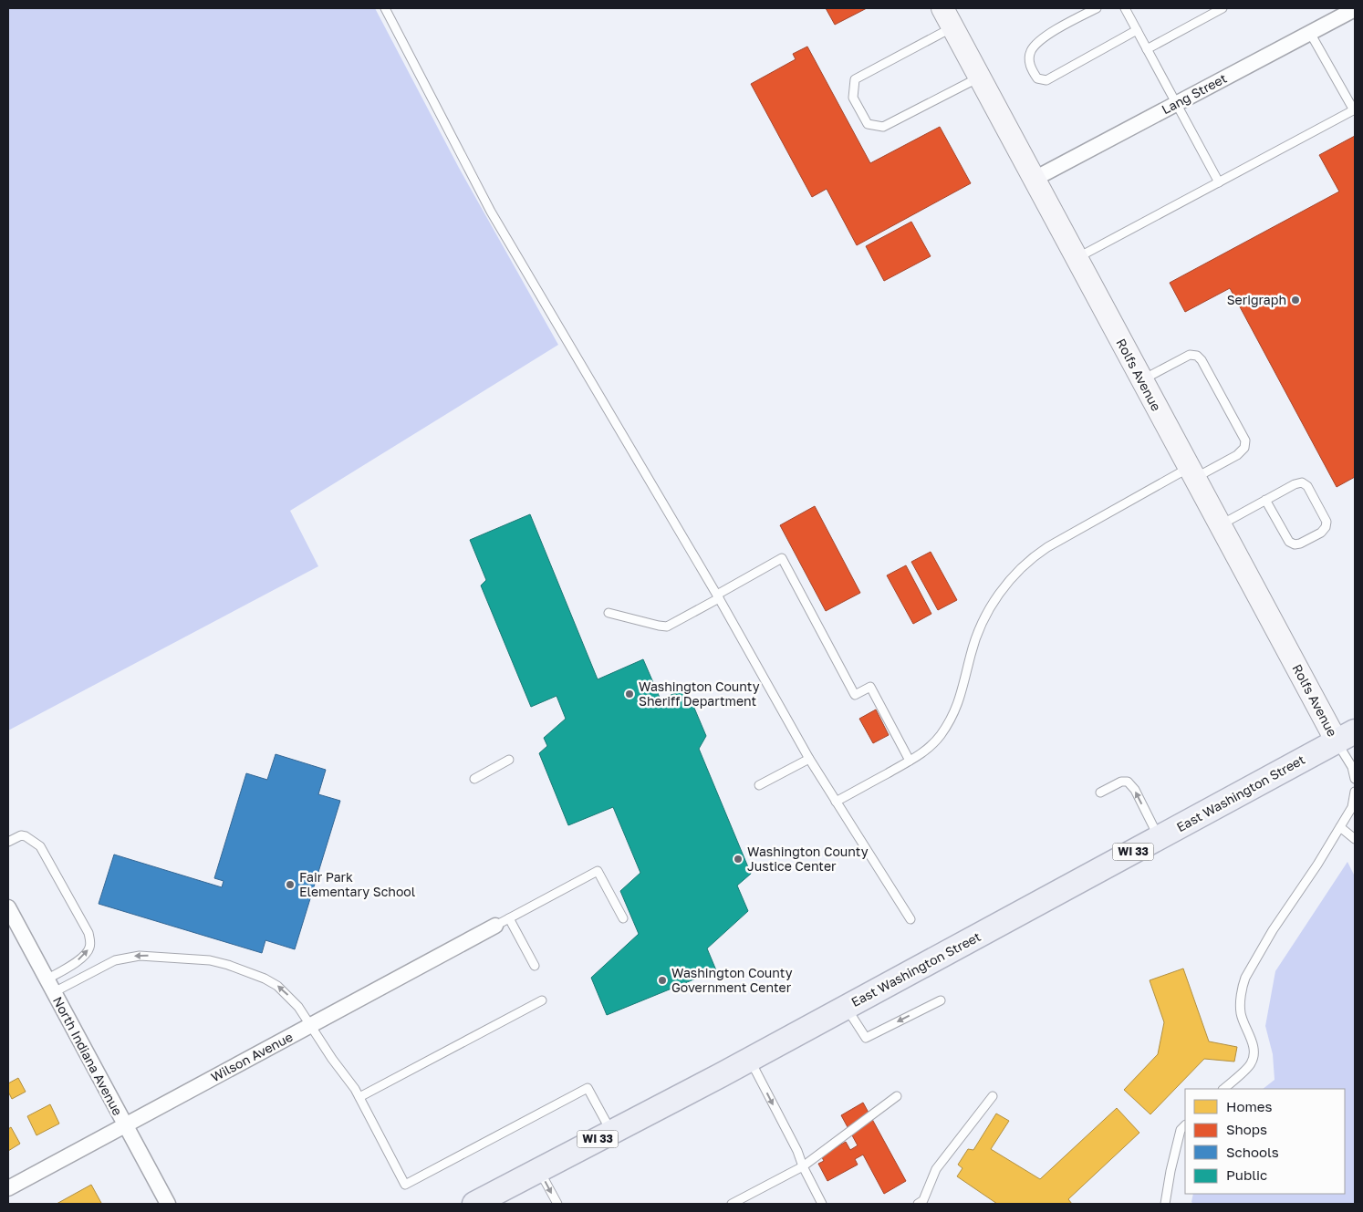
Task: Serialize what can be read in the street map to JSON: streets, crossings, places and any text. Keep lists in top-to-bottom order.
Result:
{
  "streets": {
    "main road": ["East Washington Street", "WI 33"],
    "street": [
      "Lang Street",
      "Rolfs Avenue",
      "North Indiana Avenue",
      "Wilson Avenue"
    ]
  },
  "crossings": [
    ["Lang Street", "Rolfs Avenue"],
    ["Rolfs Avenue", "East Washington Street"],
    ["North Indiana Avenue", "Wilson Avenue"]
  ],
  "places": [
    "Serigraph",
    "Washington County Sheriff Department",
    "Washington County Justice Center",
    "Fair Park Elementary School",
    "Washington County Government Center"
  ],
  "legend": [
    "Homes",
    "Shops",
    "Schools",
    "Public"
  ]
}
